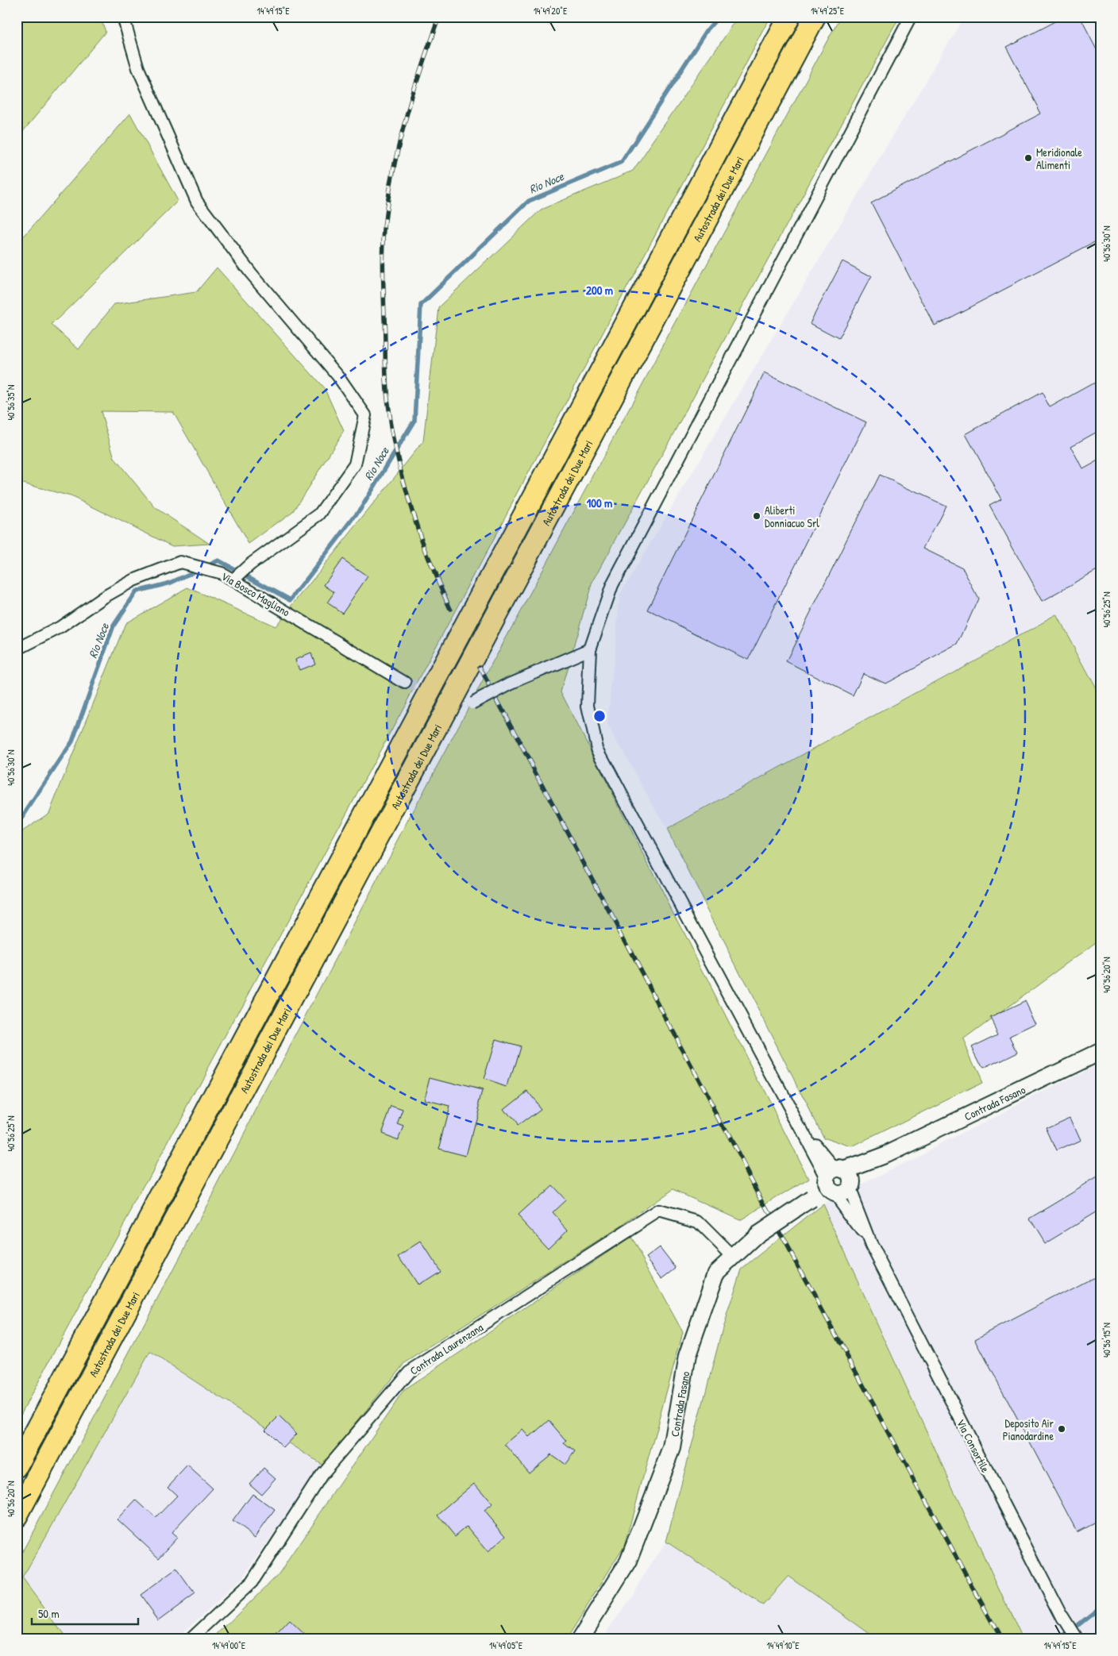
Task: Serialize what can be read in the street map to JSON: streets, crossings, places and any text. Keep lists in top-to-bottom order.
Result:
{
  "streets": {
    "highway": ["Autostrada dei Due Mari"],
    "main road": ["Contrada Fasano"],
    "street": ["Via Bosco Magliano", "Contrada Laurenzana", "Via Consortile"]
  },
  "crossings": [
    ["Contrada Fasano", "Contrada Laurenzana"]
  ],
  "water": ["Rio Noce"],
  "places": ["Meridionale Alimenti", "Aliberti Donniacuo Srl", "Deposito Air Pianodardine"],
  "scale_bar": "50 m",
  "coordinates": [
    "14°49'15\"E",
    "14°49'20\"E",
    "14°49'25\"E",
    "40°56'30\"N",
    "40°56'35\"N",
    "40°56'25\"N",
    "40°56'20\"N",
    "40°56'15\"N",
    "14°49'00\"E",
    "14°49'05\"E",
    "14°49'10\"E"
  ],
  "rings": ["200 m", "100 m"]
}
